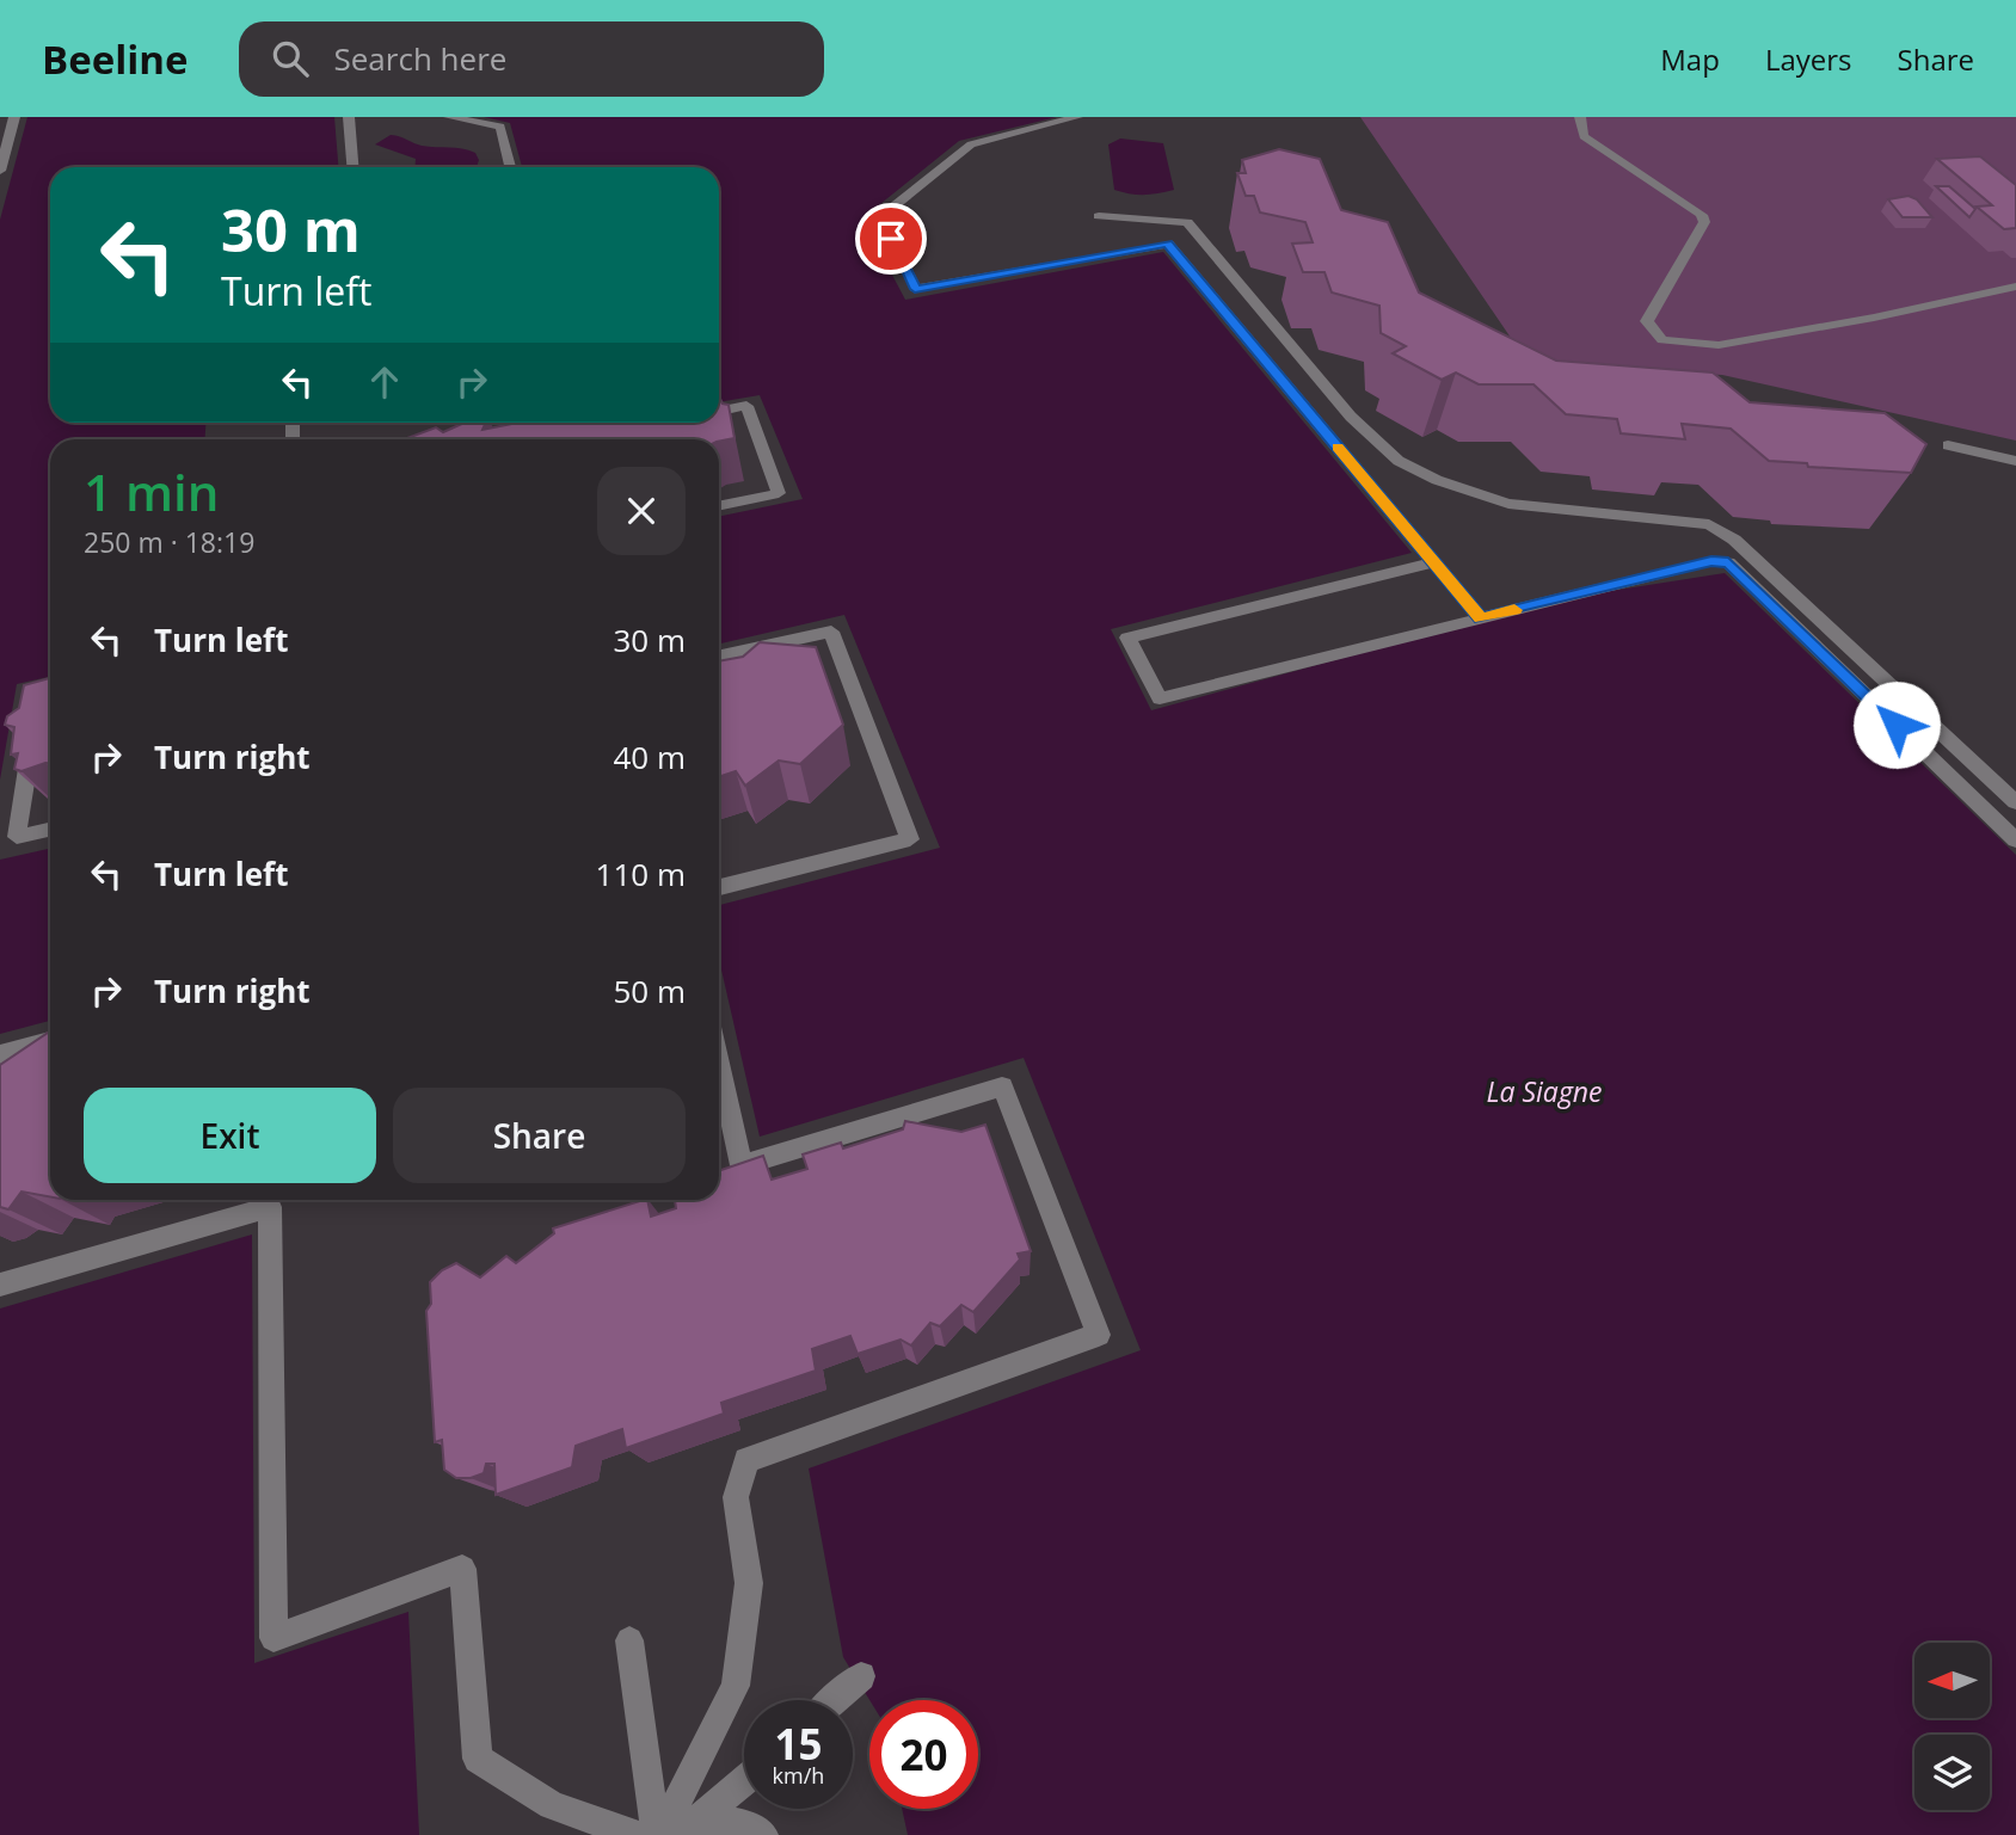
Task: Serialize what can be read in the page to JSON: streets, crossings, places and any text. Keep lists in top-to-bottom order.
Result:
{
  "water": ["La Siagne"],
  "north": "left",
  "page": {
    "header": "Beeline",
    "search": "Search here",
    "nav": ["Map", "Layers", "Share"],
    "turn": ["30 m", "Turn left"],
    "heading": ["1 min", "250 m · 18:19"],
    "list": [
      {
        "name": "Turn left",
        "value": "30 m"
      },
      {
        "name": "Turn right",
        "value": "40 m"
      },
      {
        "name": "Turn left",
        "value": "110 m"
      },
      {
        "name": "Turn right",
        "value": "50 m"
      }
    ],
    "buttons": ["Exit", "Share"],
    "speed": "15 km/h",
    "limit": "20"
  }
}
